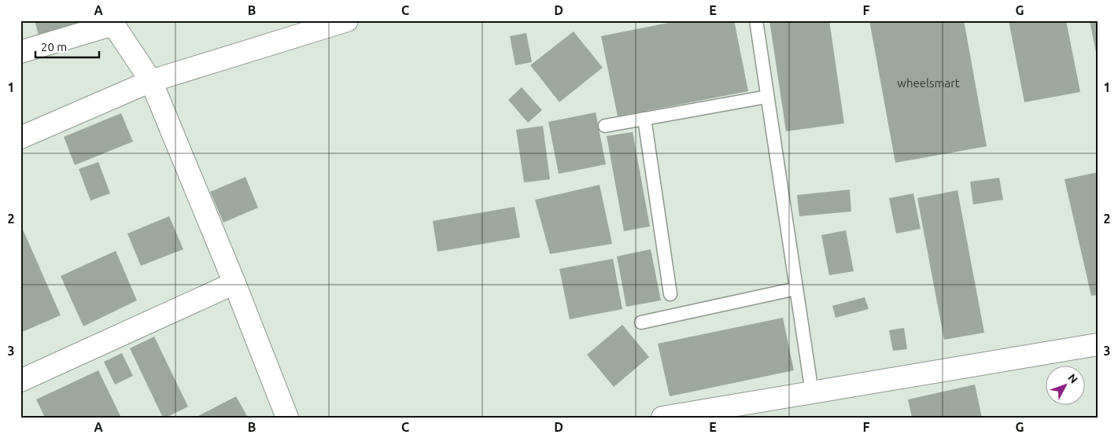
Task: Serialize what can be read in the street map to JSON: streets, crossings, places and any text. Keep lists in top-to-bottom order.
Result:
{
  "house_numbers": ["wheelsmart"],
  "scale_bar": "20 m",
  "north": "top right",
  "grid": {
    "columns": [
      "A",
      "B",
      "C",
      "D",
      "E",
      "F",
      "G"
    ],
    "rows": ["1", "2", "3"]
  }
}
